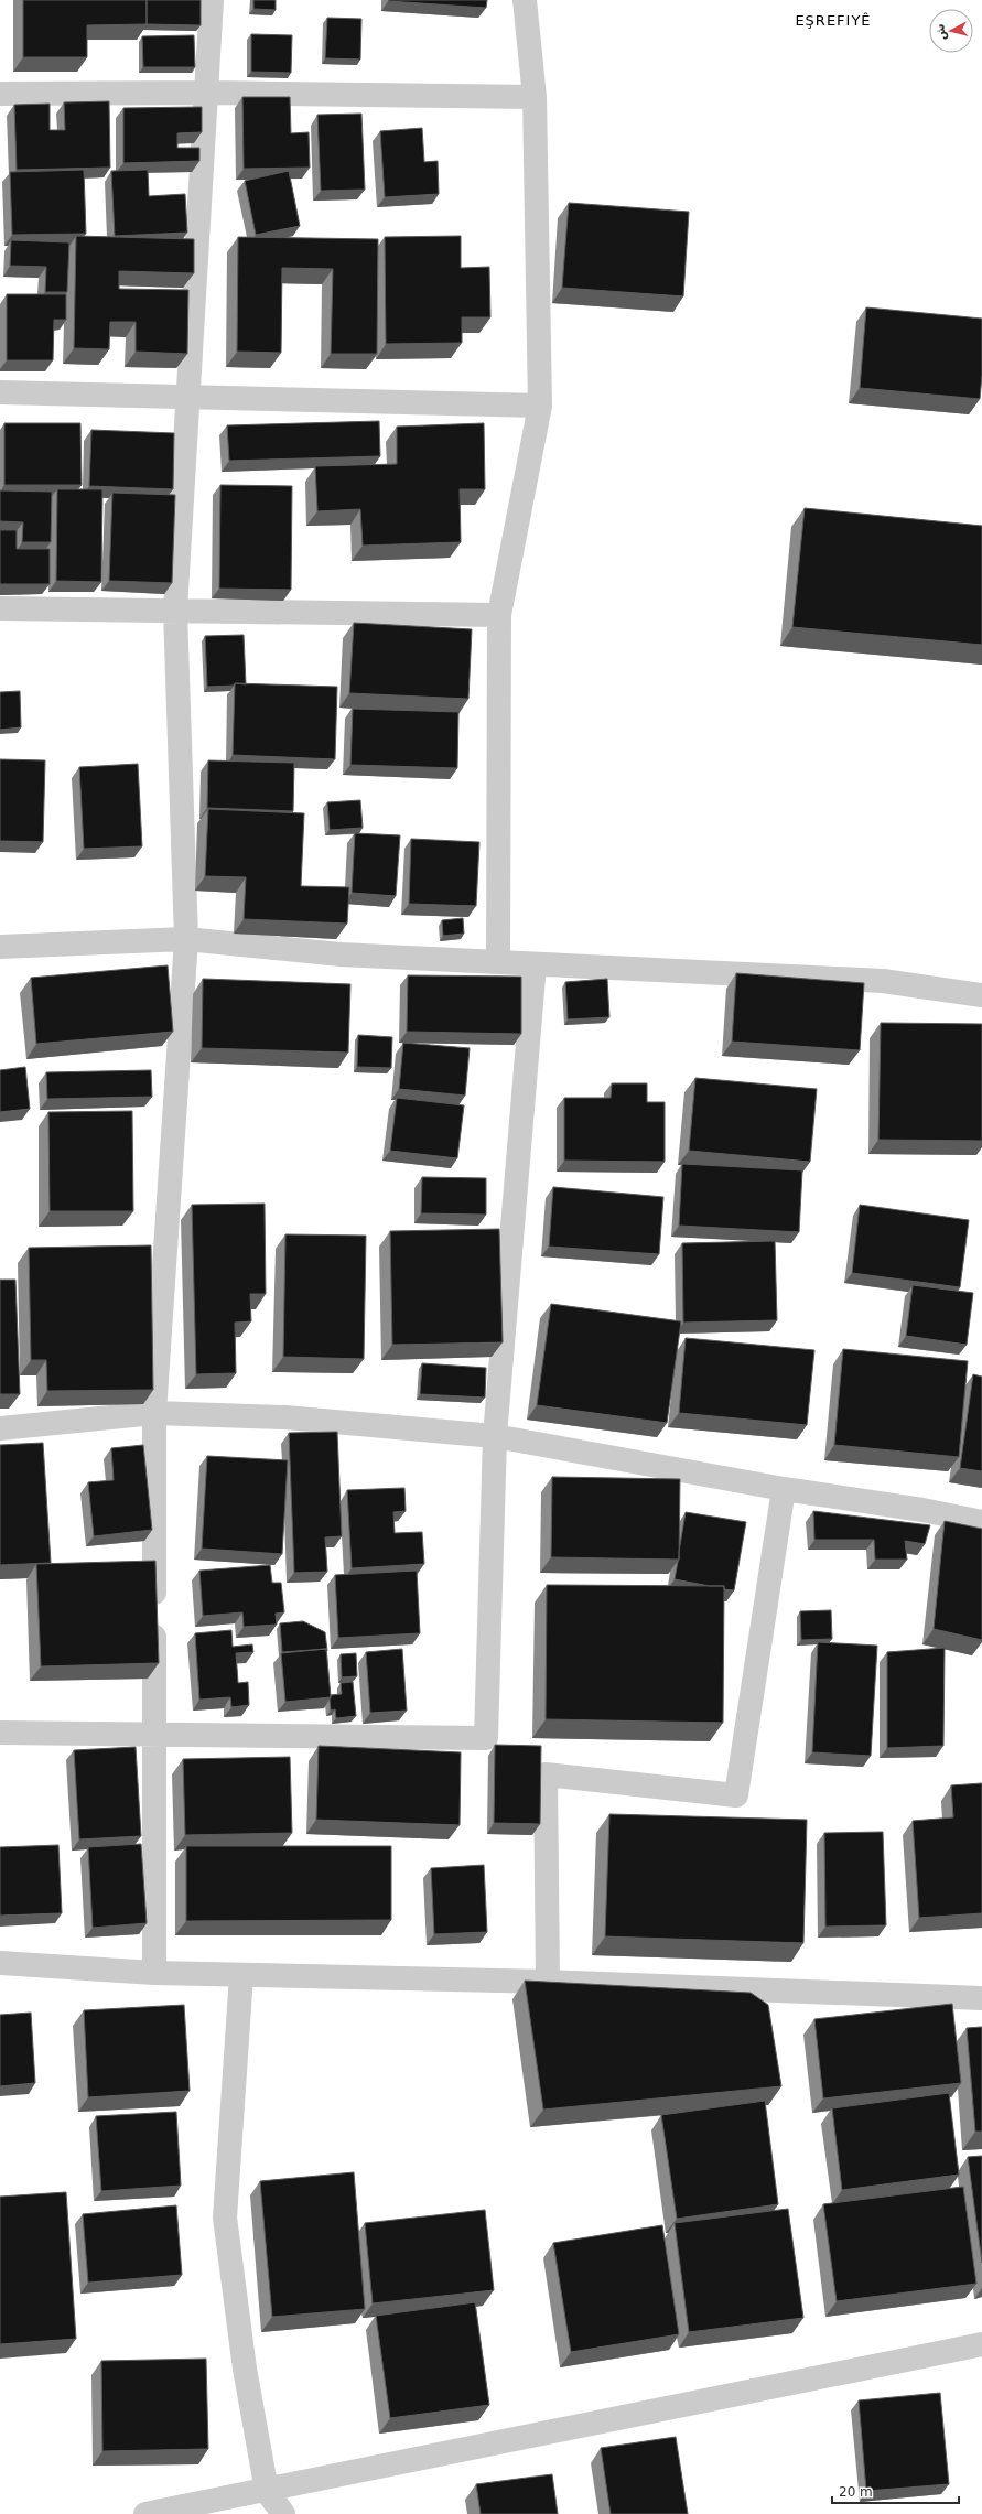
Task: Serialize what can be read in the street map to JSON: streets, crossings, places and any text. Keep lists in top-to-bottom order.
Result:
{
  "districts": ["EŞREFIYÊ"],
  "scale_bar": "20 m",
  "north": "left"
}
